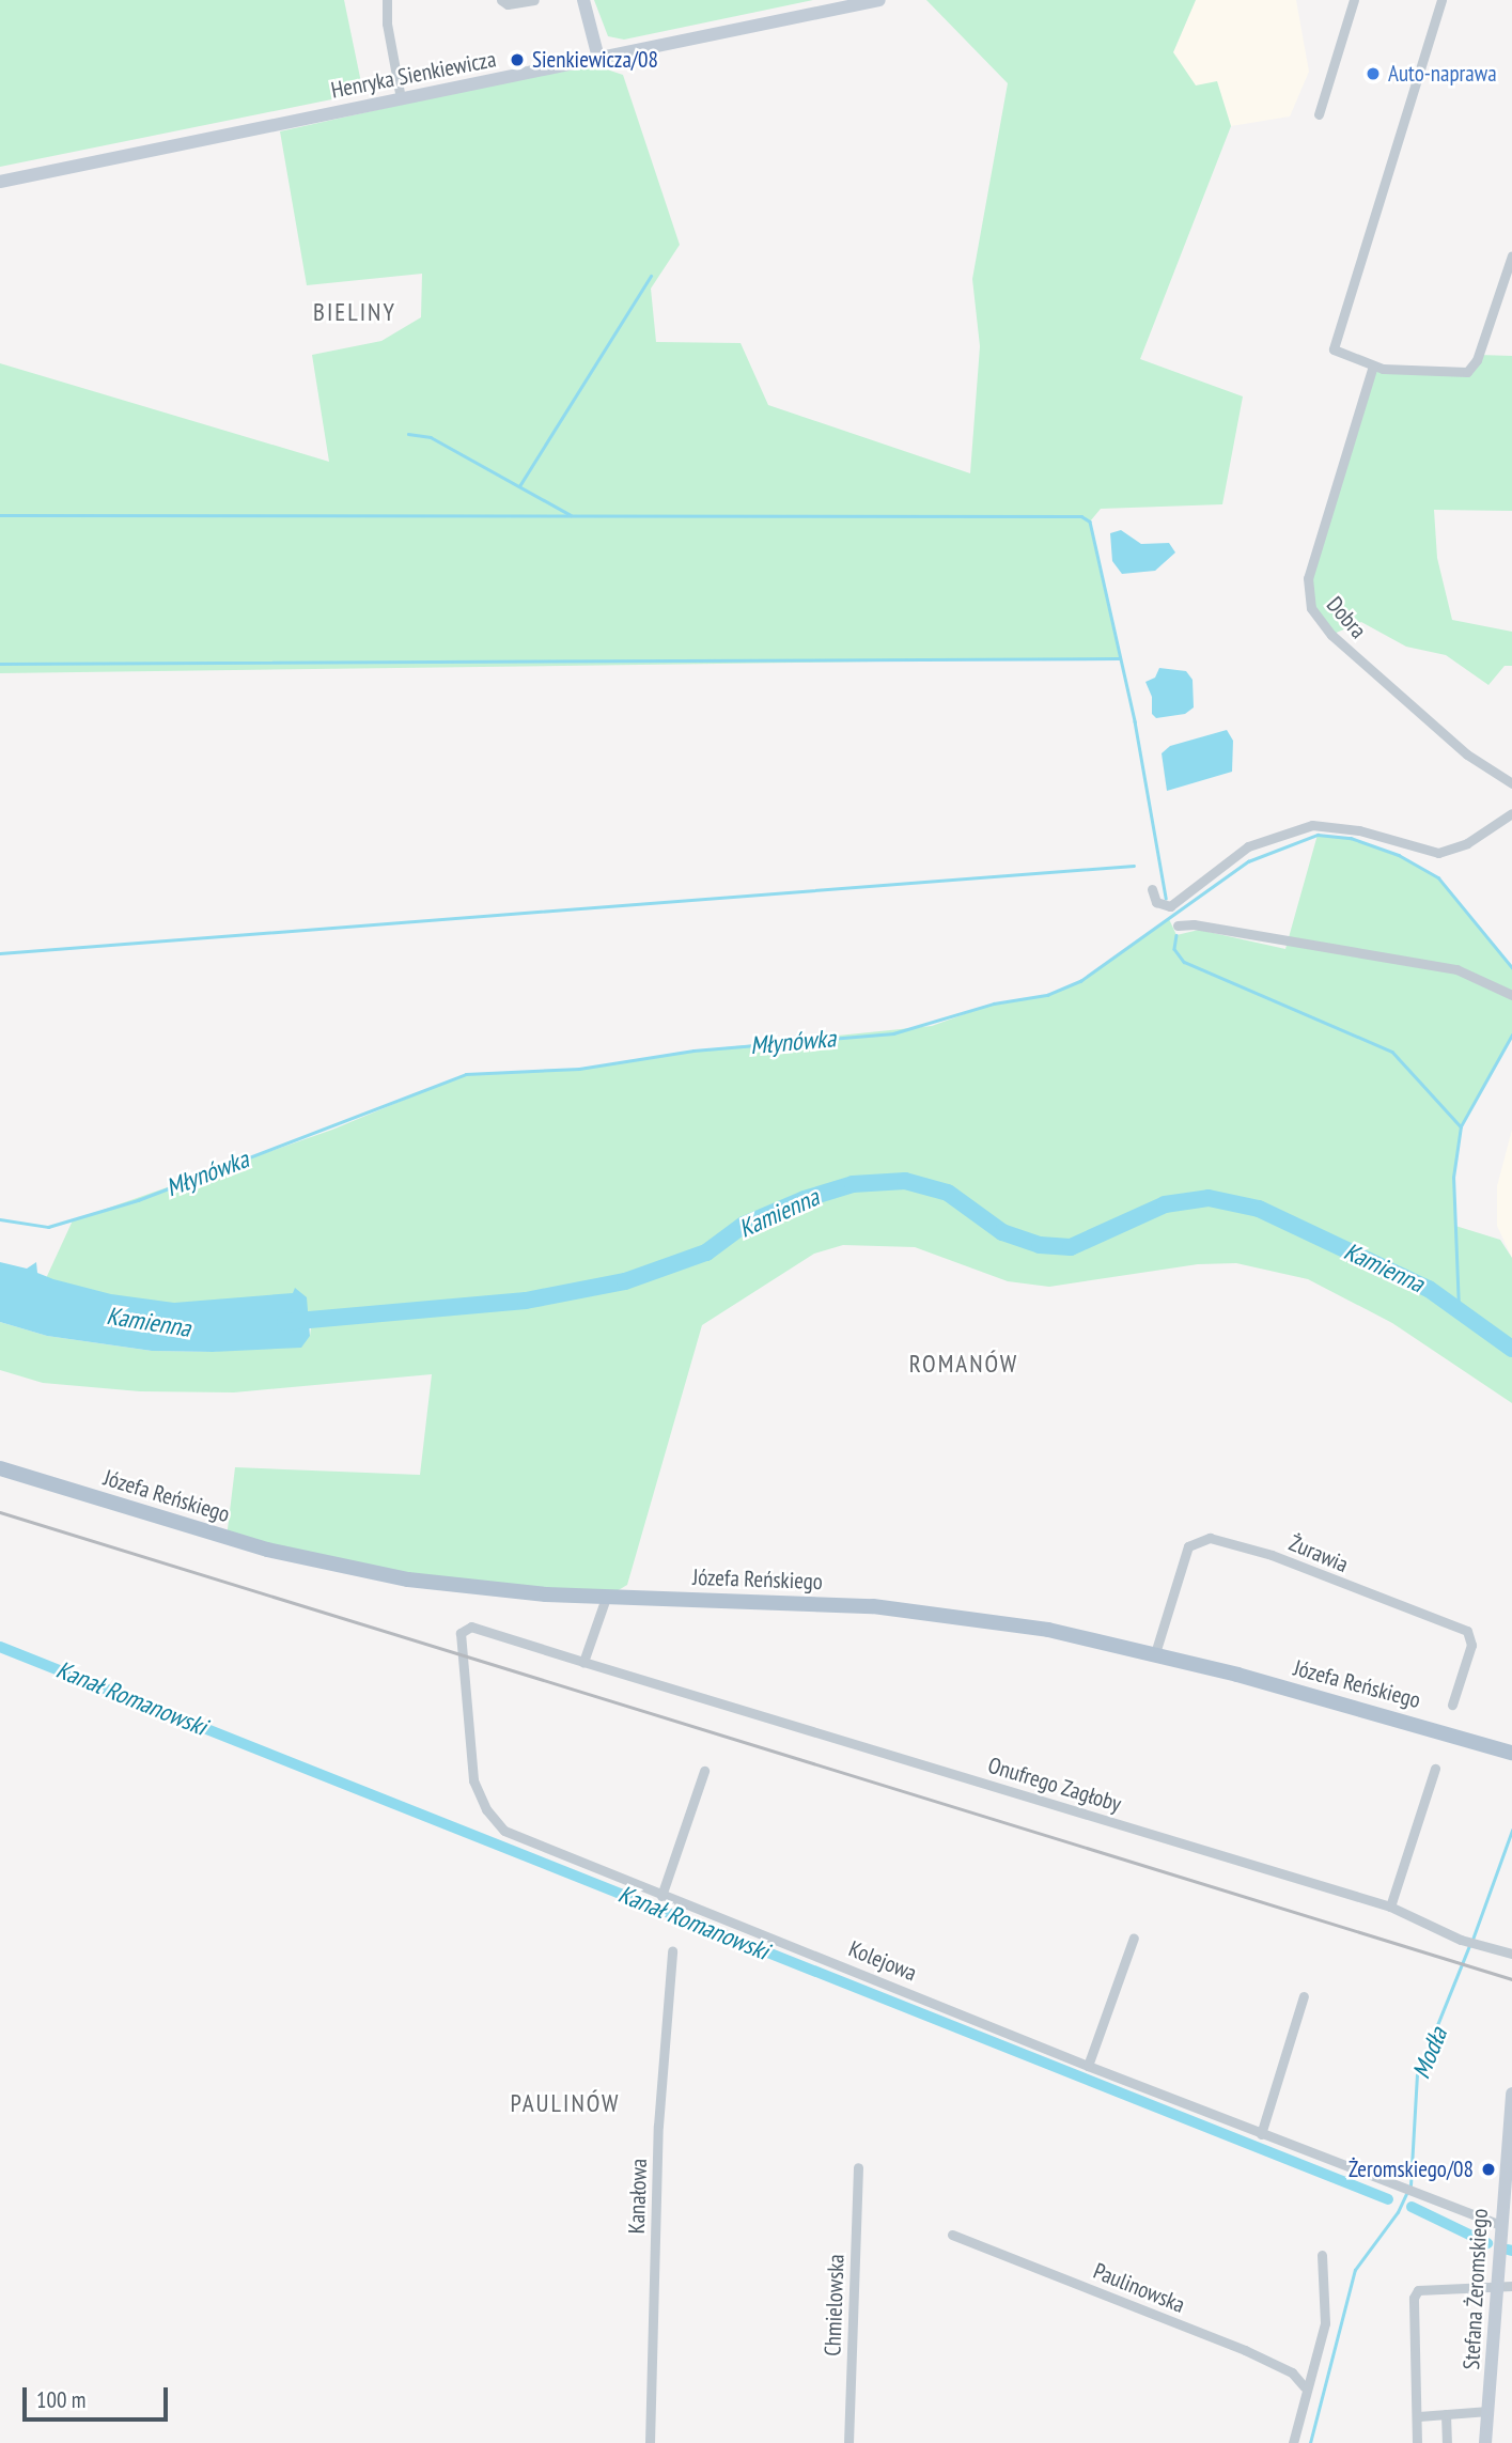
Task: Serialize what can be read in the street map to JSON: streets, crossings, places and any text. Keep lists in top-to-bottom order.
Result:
{
  "streets": {
    "main road": ["Henryka Sienkiewicza", "Józefa Reńskiego", "Stefana Żeromskiego"],
    "street": [
      "Dobra",
      "Żurawia",
      "Onufrego Zagłoby",
      "Kolejowa",
      "Kanałowa",
      "Paulinowska",
      "Chmielowska"
    ]
  },
  "crossings": [
    ["Józefa Reńskiego", "Żurawia"],
    ["Onufrego Zagłoby", "Kolejowa"],
    ["Kolejowa", "Stefana Żeromskiego"]
  ],
  "districts": ["BIELINY", "ROMANÓW", "PAULINÓW"],
  "water": [
    "Młynówka",
    "Kamienna",
    "Kanał Romanowski",
    "Modła"
  ],
  "places": ["Sienkiewicza/08", "Auto-naprawa", "Żeromskiego/08"],
  "scale_bar": "100 m"
}
